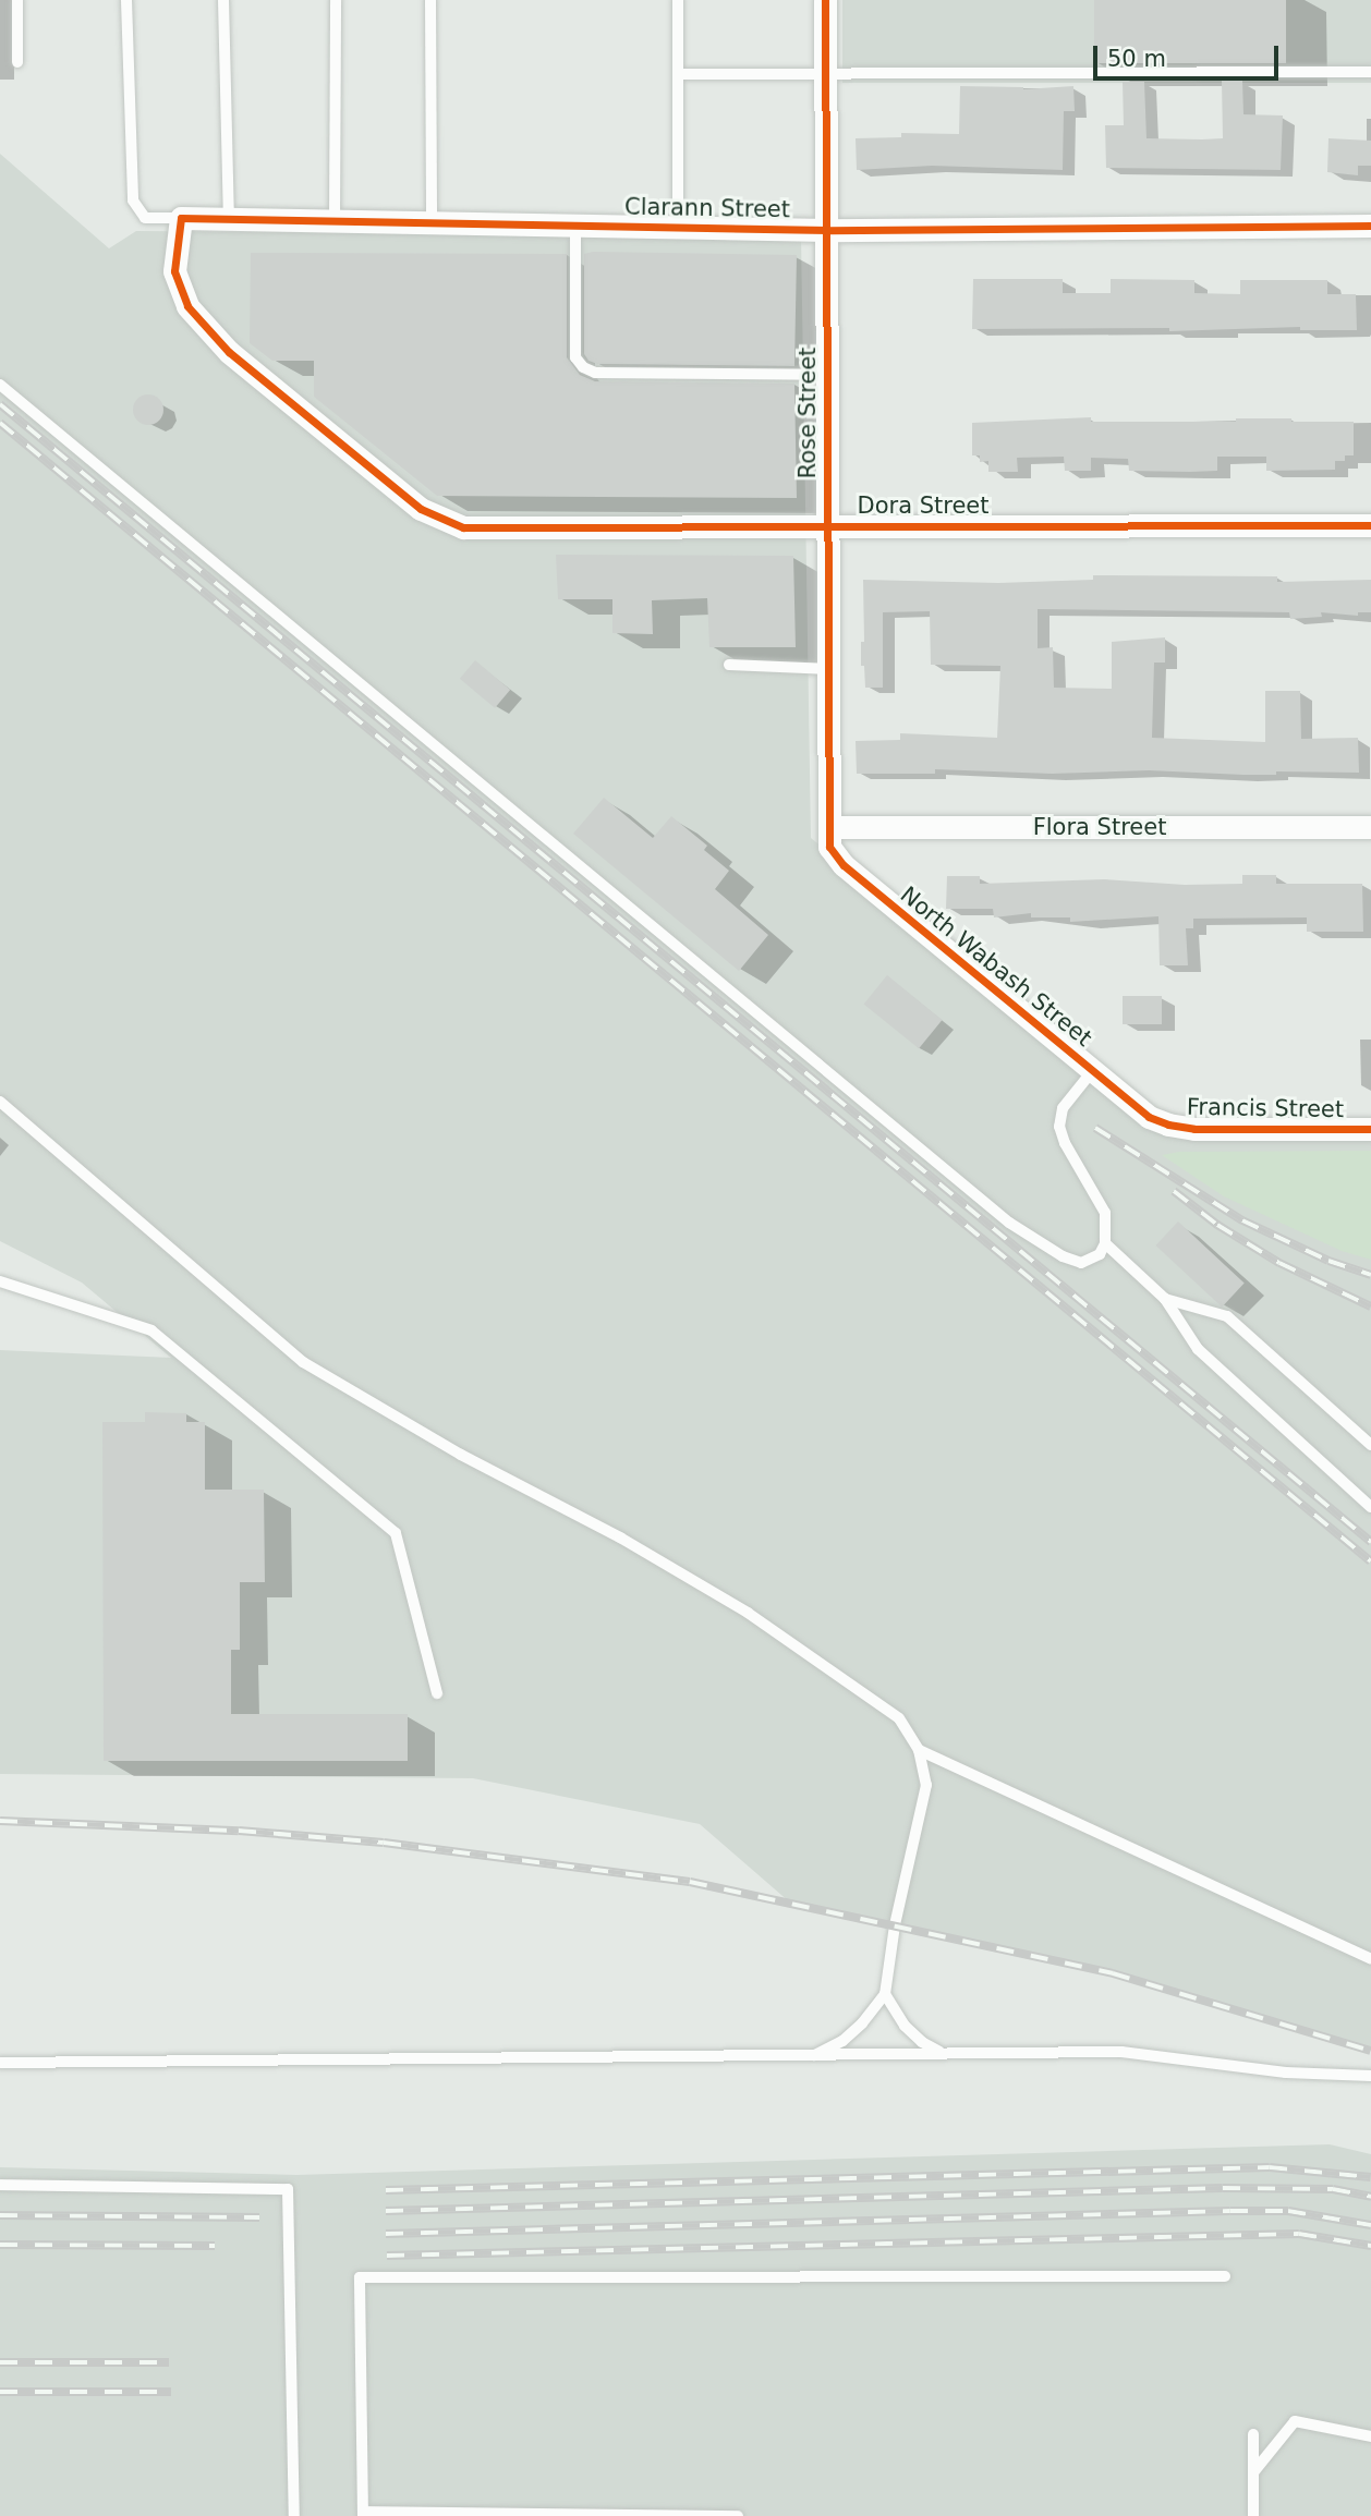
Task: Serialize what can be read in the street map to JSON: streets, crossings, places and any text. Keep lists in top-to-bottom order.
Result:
{
  "streets": {
    "street": [
      "Clarann Street",
      "Rose Street",
      "Dora Street",
      "Flora Street",
      "North Wabash Street",
      "Francis Street"
    ]
  },
  "crossings": [
    ["Clarann Street", "Rose Street"],
    ["Clarann Street", "Dora Street"],
    ["Rose Street", "Dora Street"],
    ["Rose Street", "Flora Street"],
    ["Rose Street", "North Wabash Street"],
    ["Flora Street", "North Wabash Street"],
    ["North Wabash Street", "Francis Street"]
  ],
  "scale_bar": "50 m"
}
